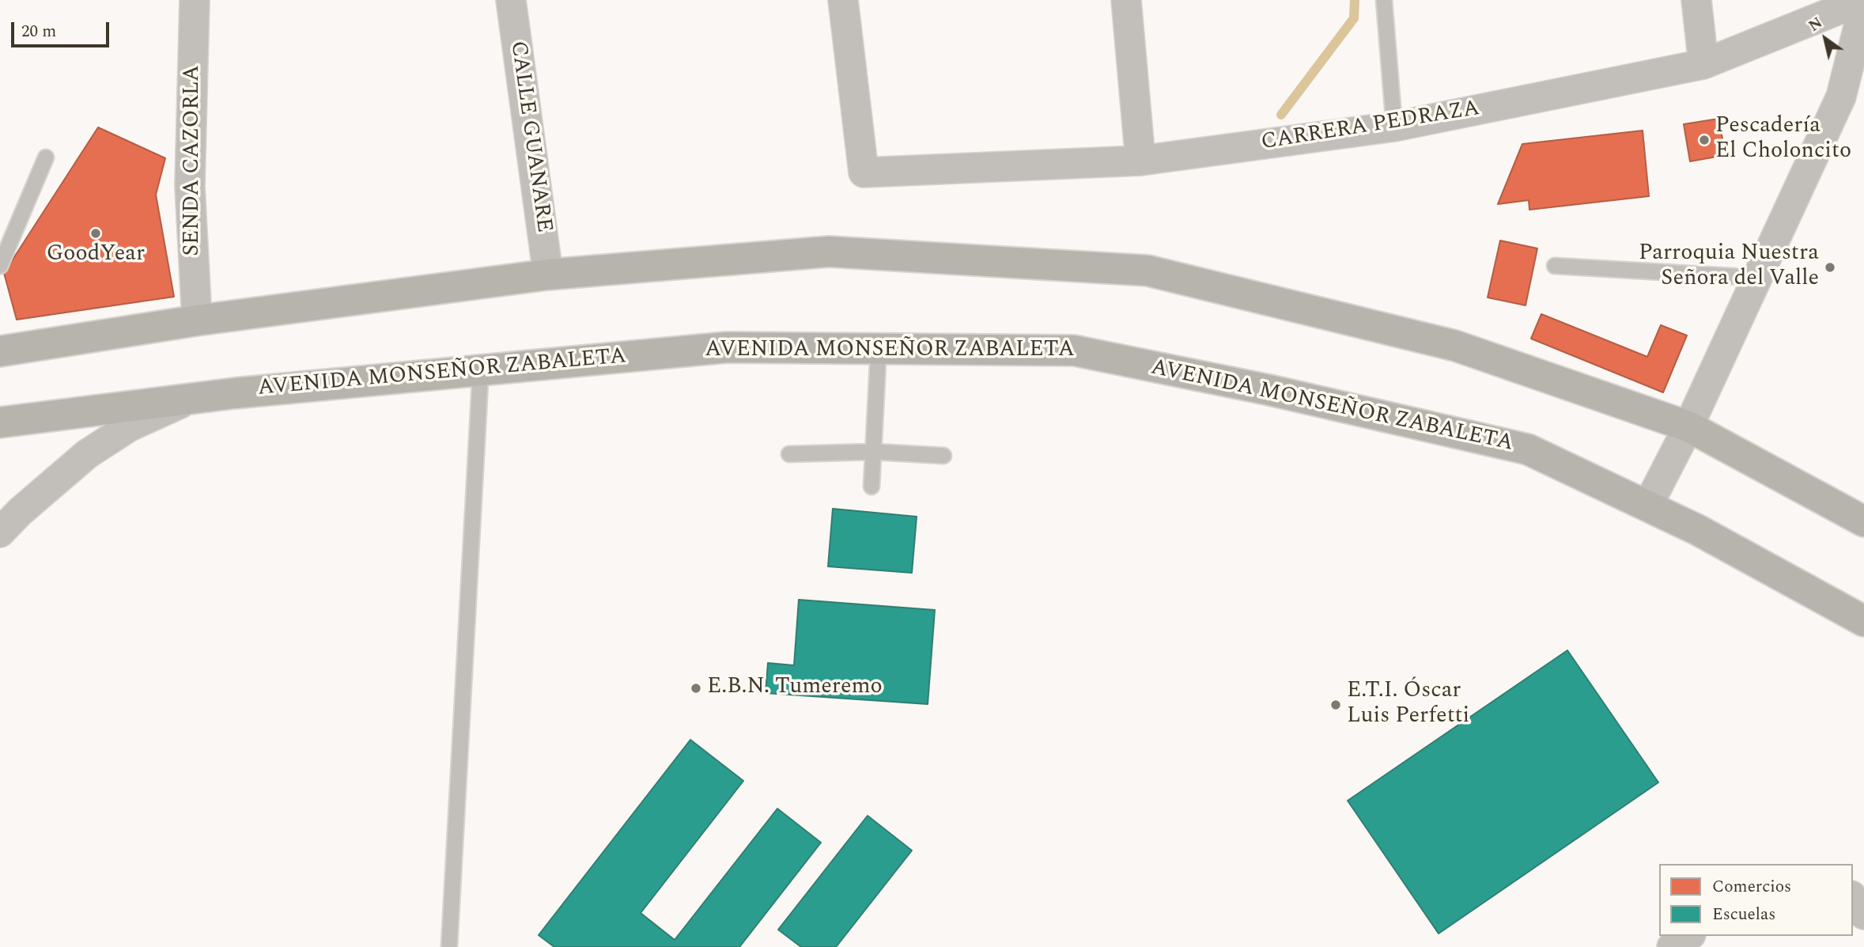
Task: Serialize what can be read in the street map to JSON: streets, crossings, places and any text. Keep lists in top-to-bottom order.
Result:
{
  "streets": {
    "street": [
      "CARRERA PEDRAZA",
      "CALLE GUANARE",
      "SENDA CAZORLA",
      "AVENIDA MONSEÑOR ZABALETA"
    ]
  },
  "places": [
    "Pescadería El Choloncito",
    "GoodYear",
    "Parroquia Nuestra Señora del Valle",
    "E.B.N. Tumeremo",
    "E.T.I. Óscar Luis Perfetti"
  ],
  "legend": ["Comercios", "Escuelas"],
  "scale_bar": "20 m",
  "north": "top left"
}
